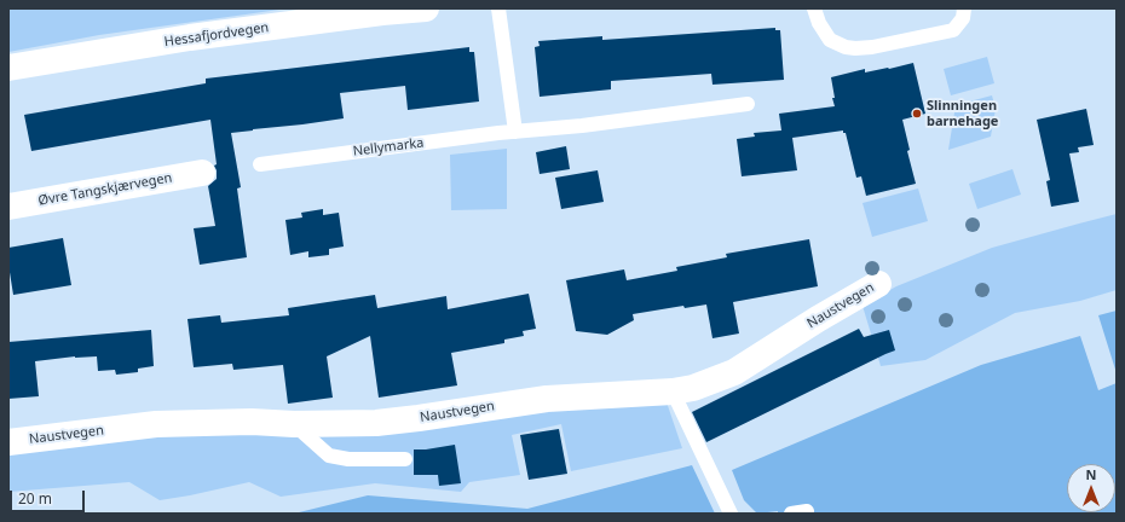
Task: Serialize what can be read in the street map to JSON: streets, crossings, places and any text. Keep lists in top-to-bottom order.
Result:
{
  "streets": {
    "street": ["Hessafjordvegen", "Øvre Tangskjærvegen", "Naustvegen"],
    "lane": ["Nellymarka"]
  },
  "places": ["Slinningen barnehage"],
  "scale_bar": "20 m",
  "north": "top"
}
